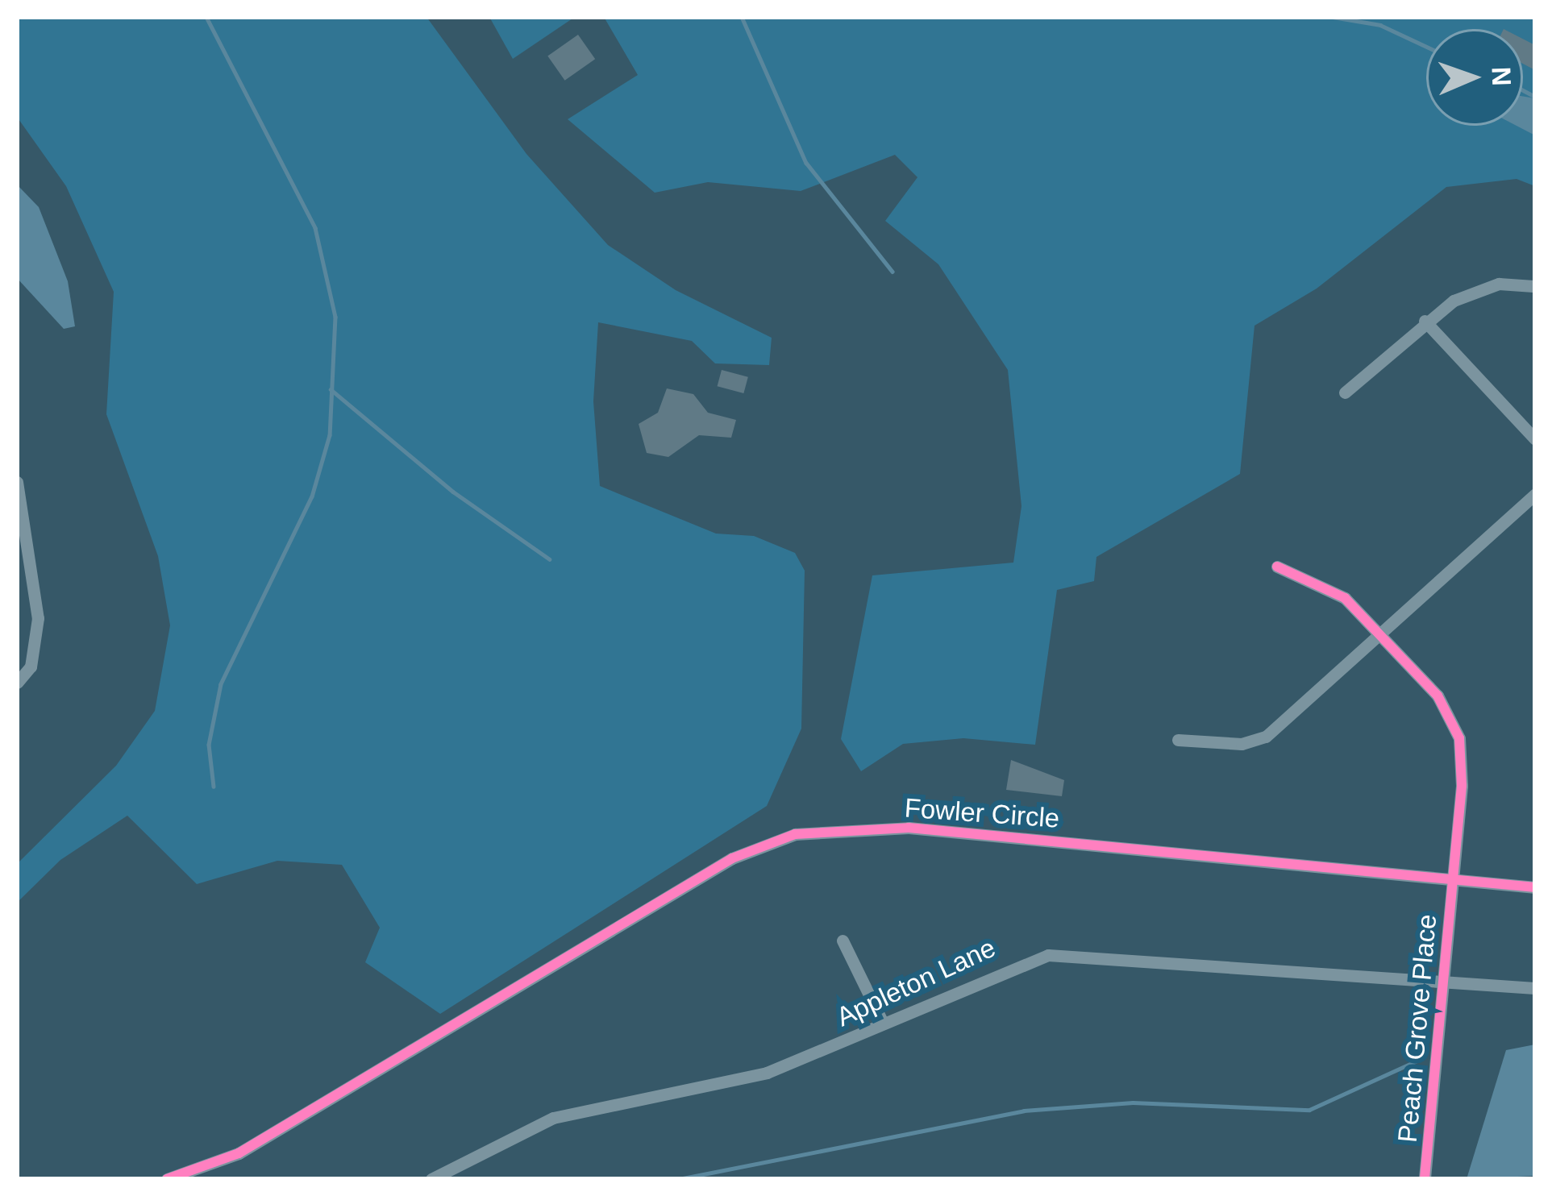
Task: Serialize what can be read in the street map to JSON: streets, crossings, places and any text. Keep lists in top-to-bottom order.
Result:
{
  "streets": {
    "street": ["Fowler Circle", "Appleton Lane", "Peach Grove Place"]
  },
  "crossings": [
    ["Fowler Circle", "Peach Grove Place"],
    ["Appleton Lane", "Peach Grove Place"]
  ],
  "north": "right"
}
